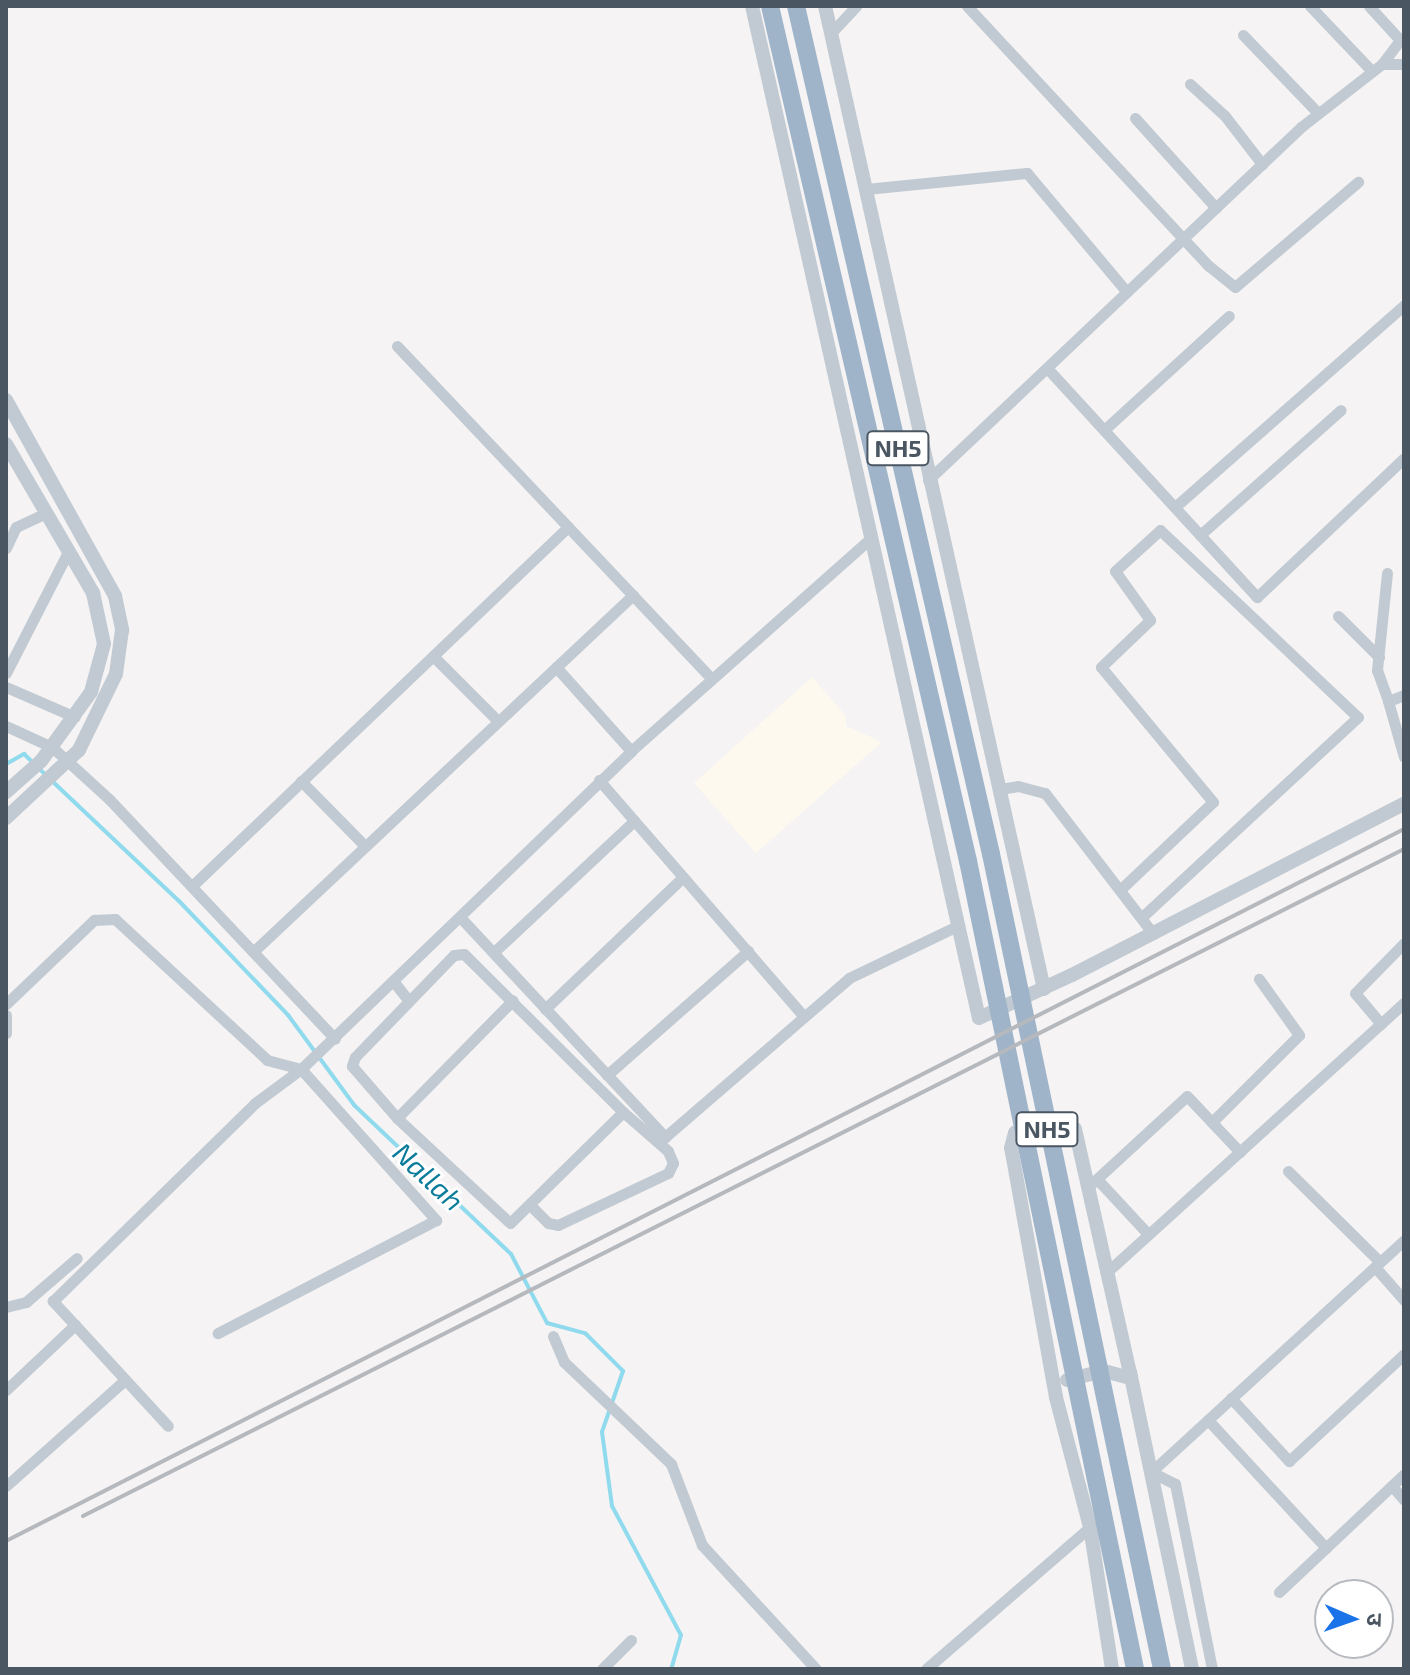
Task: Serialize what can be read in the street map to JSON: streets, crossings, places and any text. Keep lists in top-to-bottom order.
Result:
{
  "streets": {
    "highway": ["NH5"]
  },
  "water": ["Nallah"],
  "north": "right"
}
